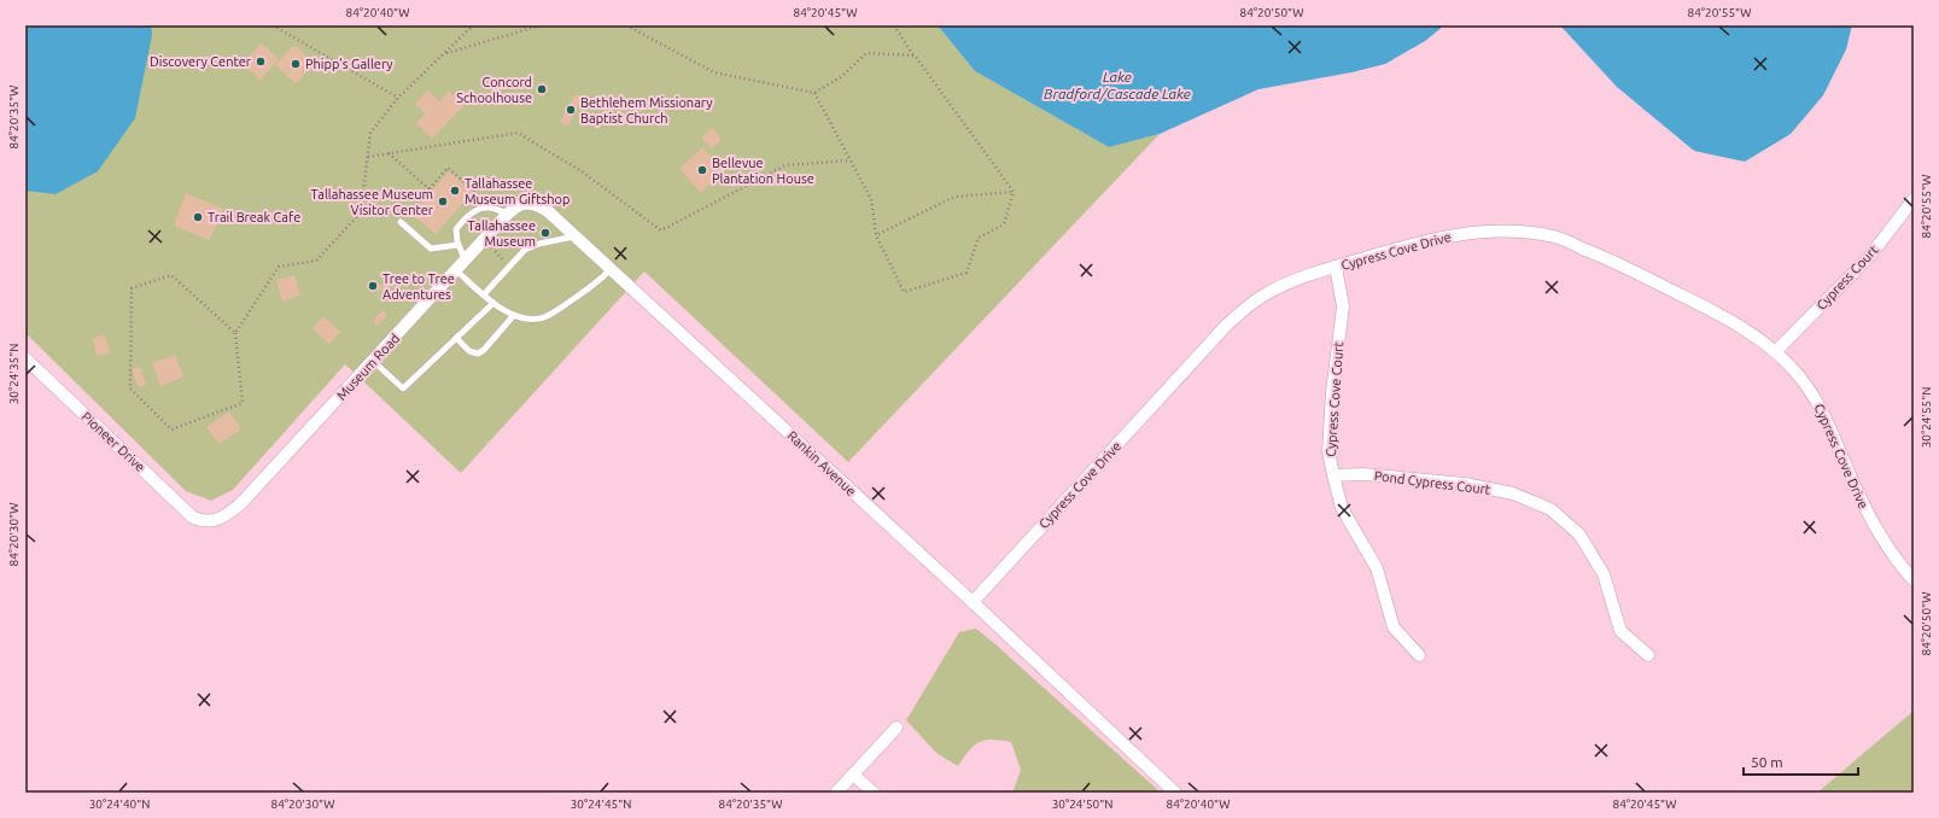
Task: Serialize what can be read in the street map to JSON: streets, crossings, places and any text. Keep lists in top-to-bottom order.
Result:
{
  "streets": {
    "street": [
      "Cypress Cove Drive",
      "Cypress Court",
      "Museum Road",
      "Cypress Cove Court",
      "Pioneer Drive",
      "Rankin Avenue",
      "Pond Cypress Court"
    ]
  },
  "crossings": [
    ["Cypress Cove Drive", "Cypress Court"],
    ["Cypress Cove Drive", "Cypress Cove Court"],
    ["Cypress Cove Drive", "Rankin Avenue"],
    ["Museum Road", "Pioneer Drive"],
    ["Museum Road", "Rankin Avenue"],
    ["Cypress Cove Court", "Pond Cypress Court"]
  ],
  "water": ["Lake Bradford/Cascade Lake"],
  "places": [
    "Discovery Center",
    "Phipp's Gallery",
    "Concord Schoolhouse",
    "Bethlehem Missionary Baptist Church",
    "Bellevue Plantation House",
    "Tallahassee Museum Giftshop",
    "Tallahassee Museum Visitor Center",
    "Trail Break Cafe",
    "Tallahassee Museum",
    "Tree to Tree Adventures"
  ],
  "scale_bar": "50 m",
  "coordinates": [
    "84°20'40\"W",
    "84°20'45\"W",
    "84°20'50\"W",
    "84°20'55\"W",
    "84°20'35\"W",
    "30°24'35\"N",
    "30°24'55\"N",
    "84°20'30\"W",
    "30°24'40\"N",
    "30°24'45\"N",
    "30°24'50\"N"
  ]
}
